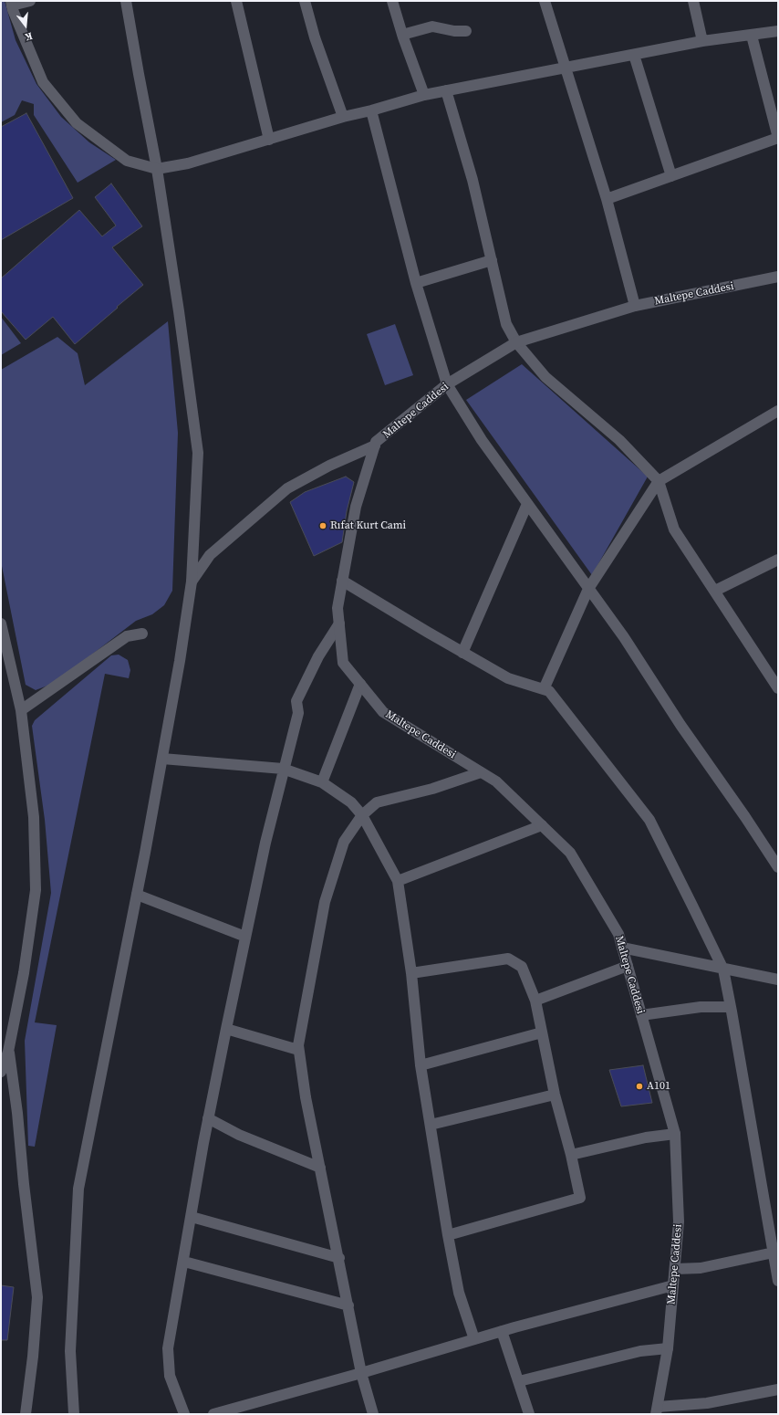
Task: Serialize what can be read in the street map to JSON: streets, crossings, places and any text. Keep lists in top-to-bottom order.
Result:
{
  "streets": {
    "street": ["Maltepe Caddesi"]
  },
  "places": ["Rıfat Kurt Cami", "A101"],
  "north": "bottom"
}
